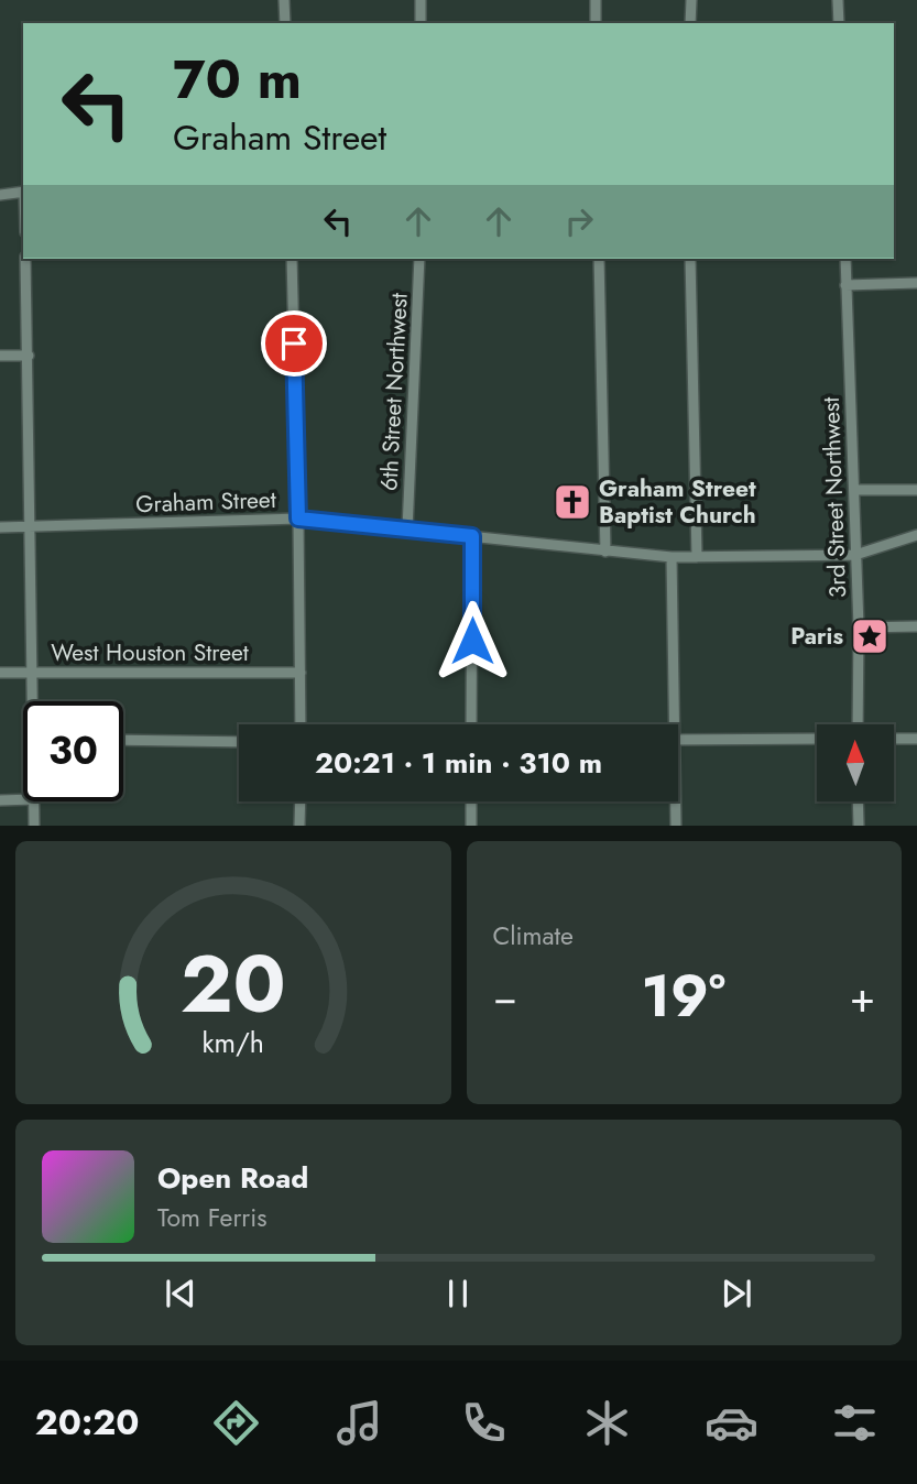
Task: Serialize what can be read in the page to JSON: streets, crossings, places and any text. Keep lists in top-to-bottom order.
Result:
{
  "streets": {
    "street": [
      "6th Street Northwest",
      "3rd Street Northwest",
      "Graham Street",
      "West Houston Street"
    ]
  },
  "crossings": [
    ["6th Street Northwest", "Graham Street"],
    ["3rd Street Northwest", "Graham Street"]
  ],
  "places": {
    "church": ["Graham Street Baptist Church"],
    "place": ["Paris"]
  },
  "north": "top",
  "page": {
    "turn": ["70 m", "Graham Street"],
    "limit": "30",
    "trip": "20:21 · 1 min · 310 m",
    "tile": "Climate",
    "heat": ["−", "19°", "+"],
    "song": ["Open Road", "Tom Ferris"],
    "tabs": "20:20",
    "gauge": ["20", "km/h"]
  }
}
